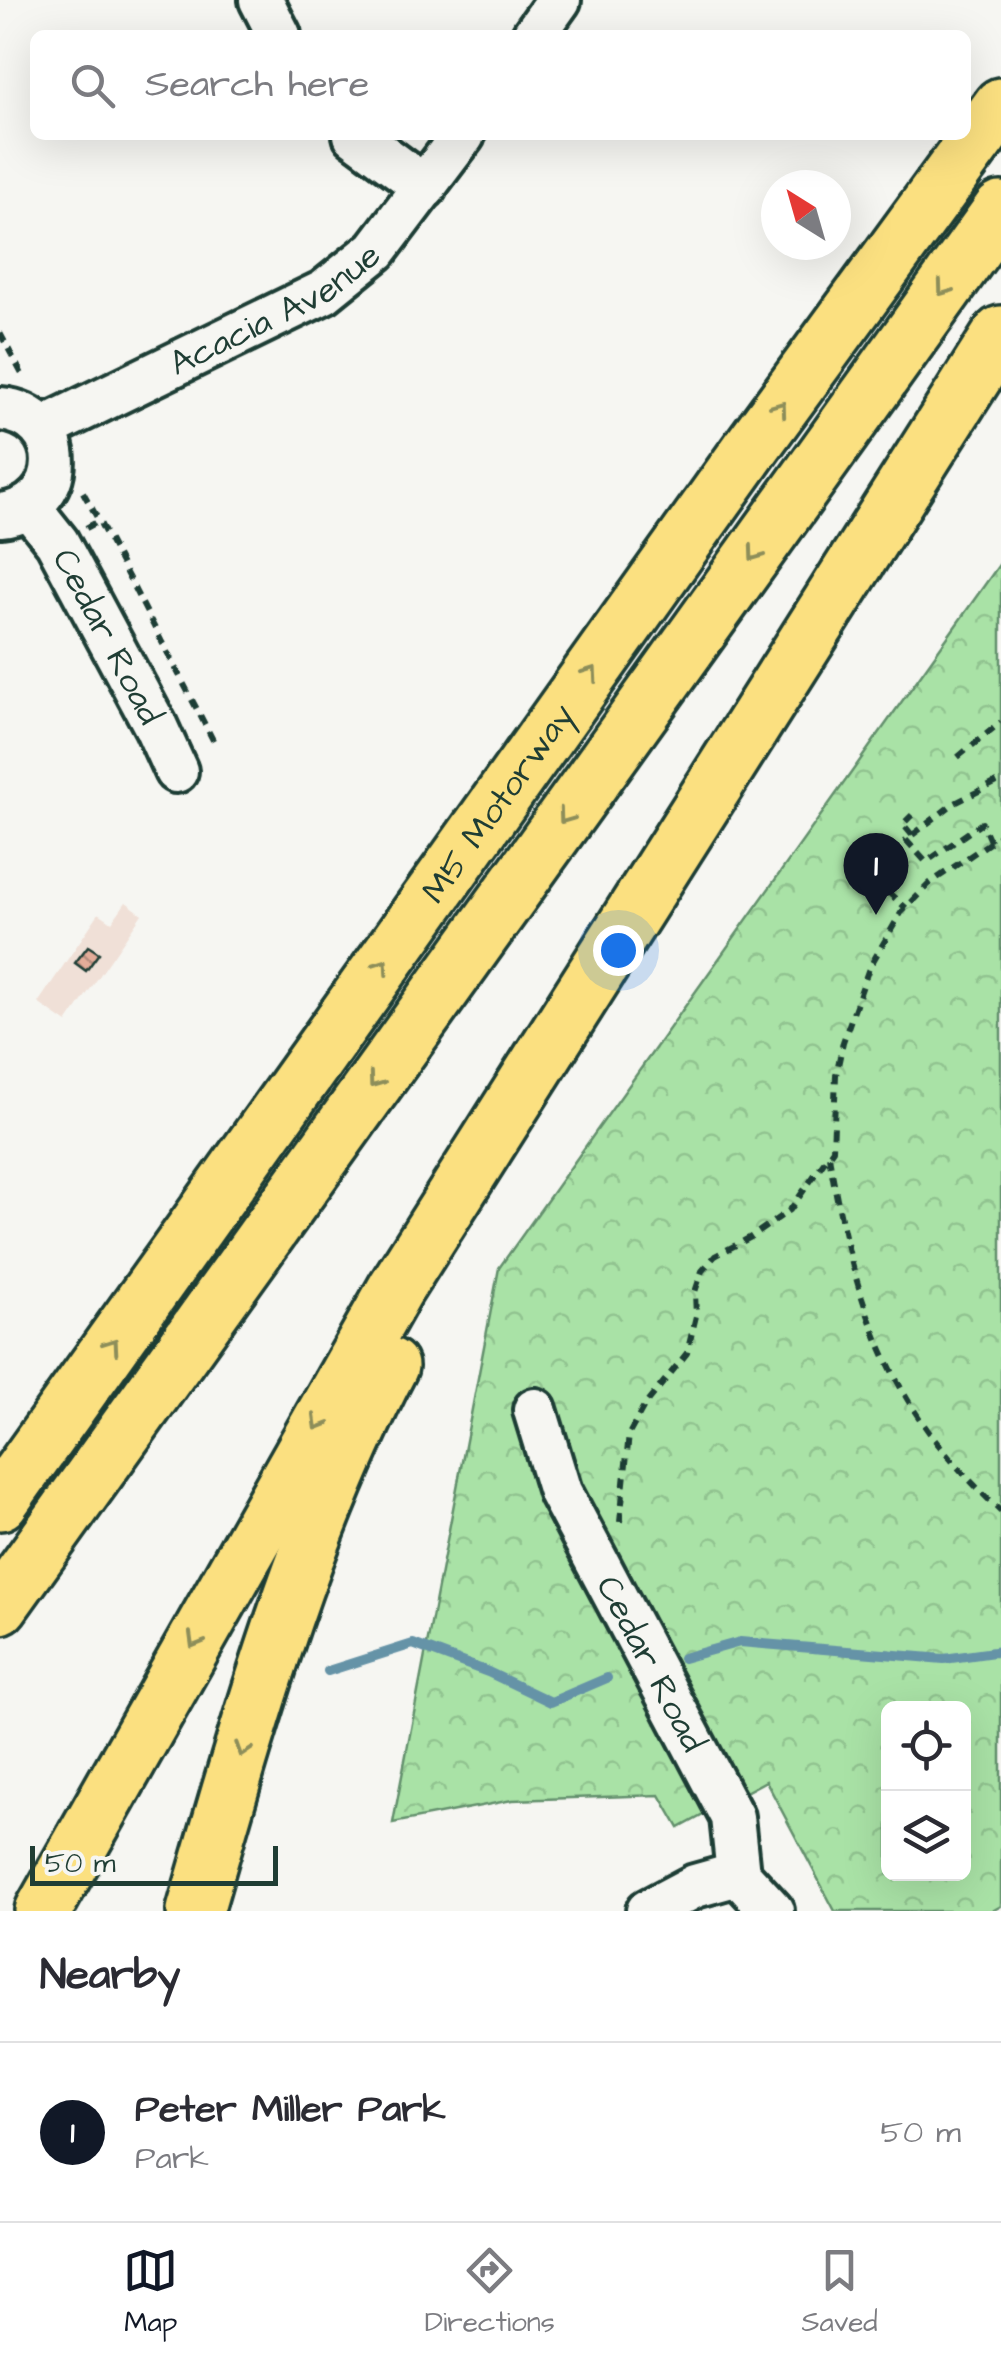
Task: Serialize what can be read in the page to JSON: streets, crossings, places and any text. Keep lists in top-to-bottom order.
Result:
{
  "streets": {
    "highway": ["M5 Motorway"],
    "street": ["Acacia Avenue", "Cedar Road"]
  },
  "scale_bar": "50 m",
  "north": "top left",
  "page": {
    "search": "Search here",
    "pins": "1",
    "scale": "50 m",
    "heading": "Nearby",
    "list": [
      {
        "mark": "1",
        "name": "Peter Miller Park",
        "note": "Park",
        "value": "50 m"
      }
    ],
    "nav": ["Map", "Directions", "Saved"]
  }
}
